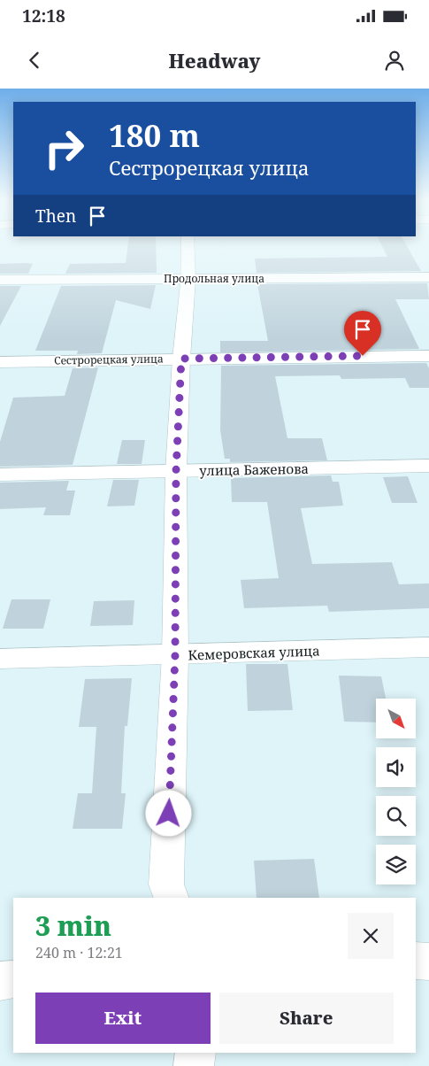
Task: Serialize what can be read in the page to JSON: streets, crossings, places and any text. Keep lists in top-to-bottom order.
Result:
{
  "streets": {
    "street": [
      "Продольная улица",
      "Сестрорецкая улица",
      "улица Баженова",
      "Кемеровская улица"
    ]
  },
  "north": "bottom right",
  "page": {
    "status": "12:18",
    "header": "Headway",
    "turn": ["180 m", "Сестрорецкая улица"],
    "then": "Then",
    "heading": ["3 min", "240 m · 12:21"],
    "buttons": ["Exit", "Share"]
  }
}
